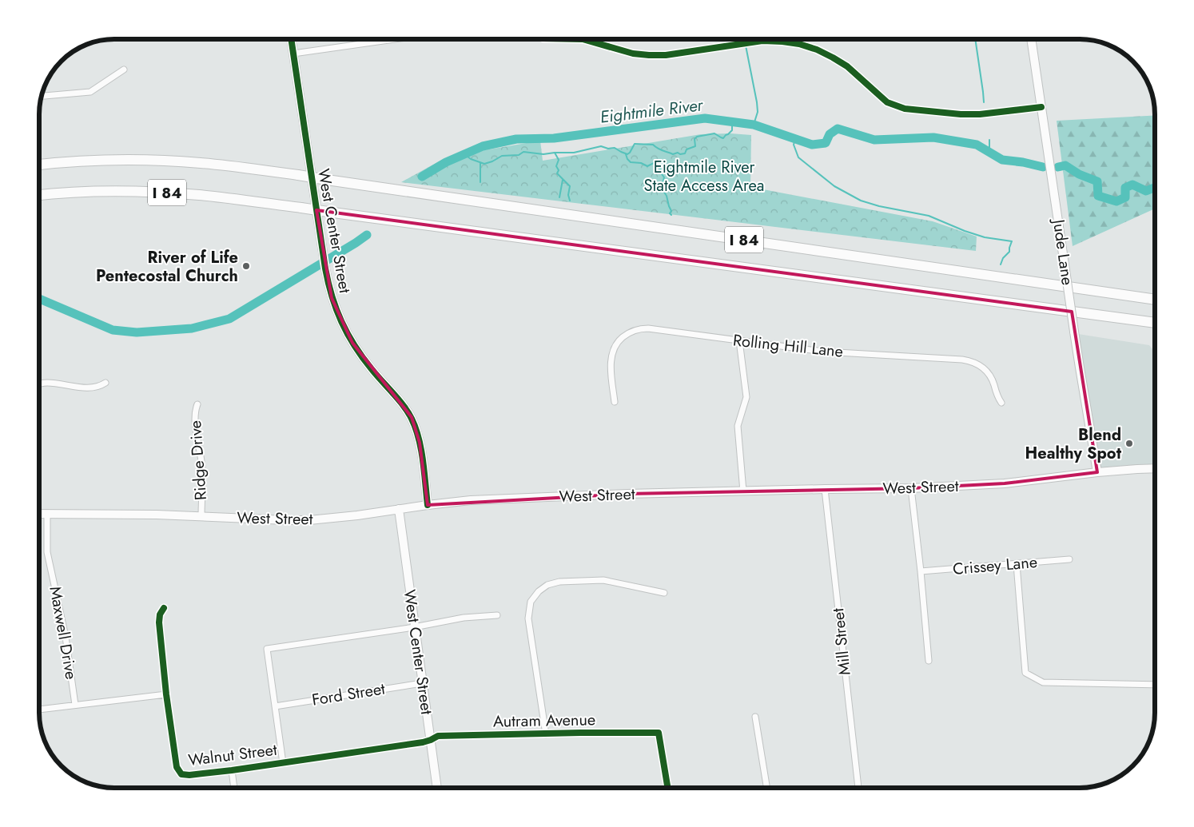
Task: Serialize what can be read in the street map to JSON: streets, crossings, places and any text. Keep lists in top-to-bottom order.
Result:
{
  "streets": {
    "highway": ["I 84"],
    "street": [
      "West Center Street",
      "Jude Lane",
      "Rolling Hill Lane",
      "Ridge Drive",
      "West Street",
      "Crissey Lane",
      "Maxwell Drive",
      "Mill Street",
      "Ford Street",
      "Autram Avenue",
      "Walnut Street"
    ]
  },
  "crossings": [
    ["West Center Street", "West Street"],
    ["West Center Street", "Ford Street"],
    ["West Center Street", "Autram Avenue"],
    ["West Center Street", "Walnut Street"],
    ["Jude Lane", "West Street"],
    ["Ridge Drive", "West Street"],
    ["West Street", "Maxwell Drive"],
    ["West Street", "Mill Street"],
    ["Autram Avenue", "Walnut Street"]
  ],
  "water": ["Eightmile River"],
  "parks": ["Eightmile River State Access Area"],
  "places": ["River of Life Pentecostal Church", "Blend Healthy Spot"]
}
